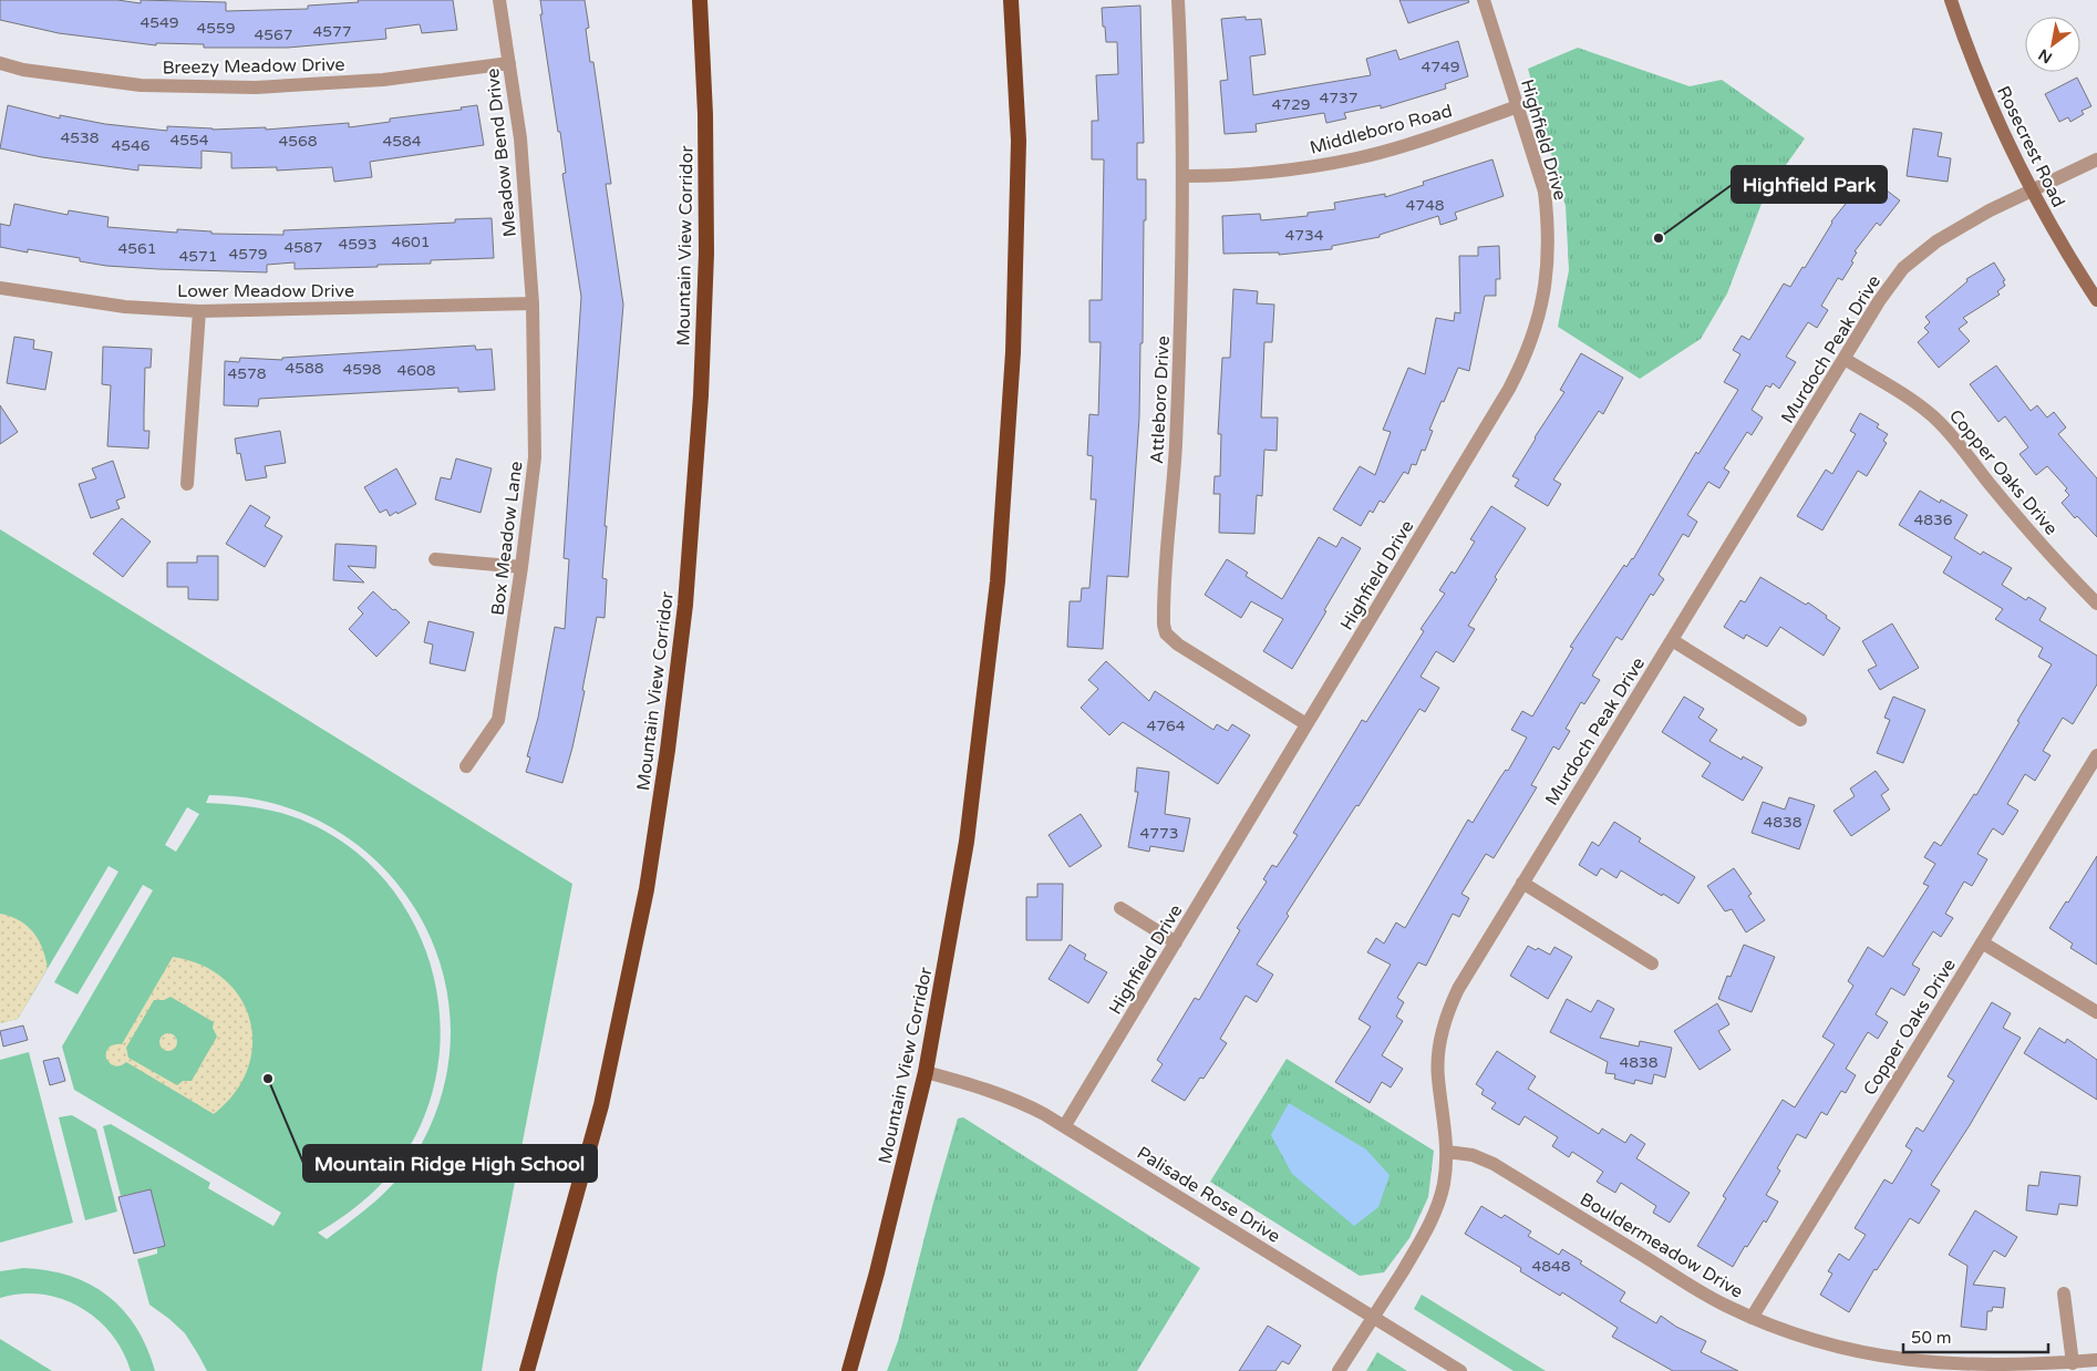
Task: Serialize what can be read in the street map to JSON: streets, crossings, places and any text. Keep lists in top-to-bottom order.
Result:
{
  "streets": {
    "highway": ["Mountain View Corridor"],
    "main road": ["Rosecrest Road"],
    "street": [
      "Breezy Meadow Drive",
      "Middleboro Road",
      "Highfield Drive",
      "Meadow Bend Drive",
      "Lower Meadow Drive",
      "Murdoch Peak Drive",
      "Attleboro Drive",
      "Copper Oaks Drive",
      "Box Meadow Lane",
      "Palisade Rose Drive",
      "Bouldermeadow Drive"
    ]
  },
  "crossings": [
    ["Breezy Meadow Drive", "Meadow Bend Drive"],
    ["Middleboro Road", "Highfield Drive"],
    ["Middleboro Road", "Attleboro Drive"],
    ["Highfield Drive", "Attleboro Drive"],
    ["Highfield Drive", "Palisade Rose Drive"],
    ["Rosecrest Road", "Murdoch Peak Drive"],
    ["Meadow Bend Drive", "Lower Meadow Drive"],
    ["Meadow Bend Drive", "Box Meadow Lane"],
    ["Mountain View Corridor", "Palisade Rose Drive"],
    ["Lower Meadow Drive", "Box Meadow Lane"],
    ["Murdoch Peak Drive", "Copper Oaks Drive"],
    ["Murdoch Peak Drive", "Palisade Rose Drive"],
    ["Murdoch Peak Drive", "Bouldermeadow Drive"],
    ["Copper Oaks Drive", "Bouldermeadow Drive"]
  ],
  "places": ["Highfield Park", "Mountain Ridge High School"],
  "house_numbers": [
    "4549",
    "4559",
    "4577",
    "4567",
    "4749",
    "4737",
    "4729",
    "4538",
    "4554",
    "4568",
    "4584",
    "4546",
    "4748",
    "4734",
    "4601",
    "4593",
    "4587",
    "4561",
    "4579",
    "4571",
    "4588",
    "4598",
    "4608",
    "4578",
    "4836",
    "4764",
    "4838",
    "4773",
    "4838",
    "4848"
  ],
  "scale_bar": "50 m",
  "north": "bottom left"
}
